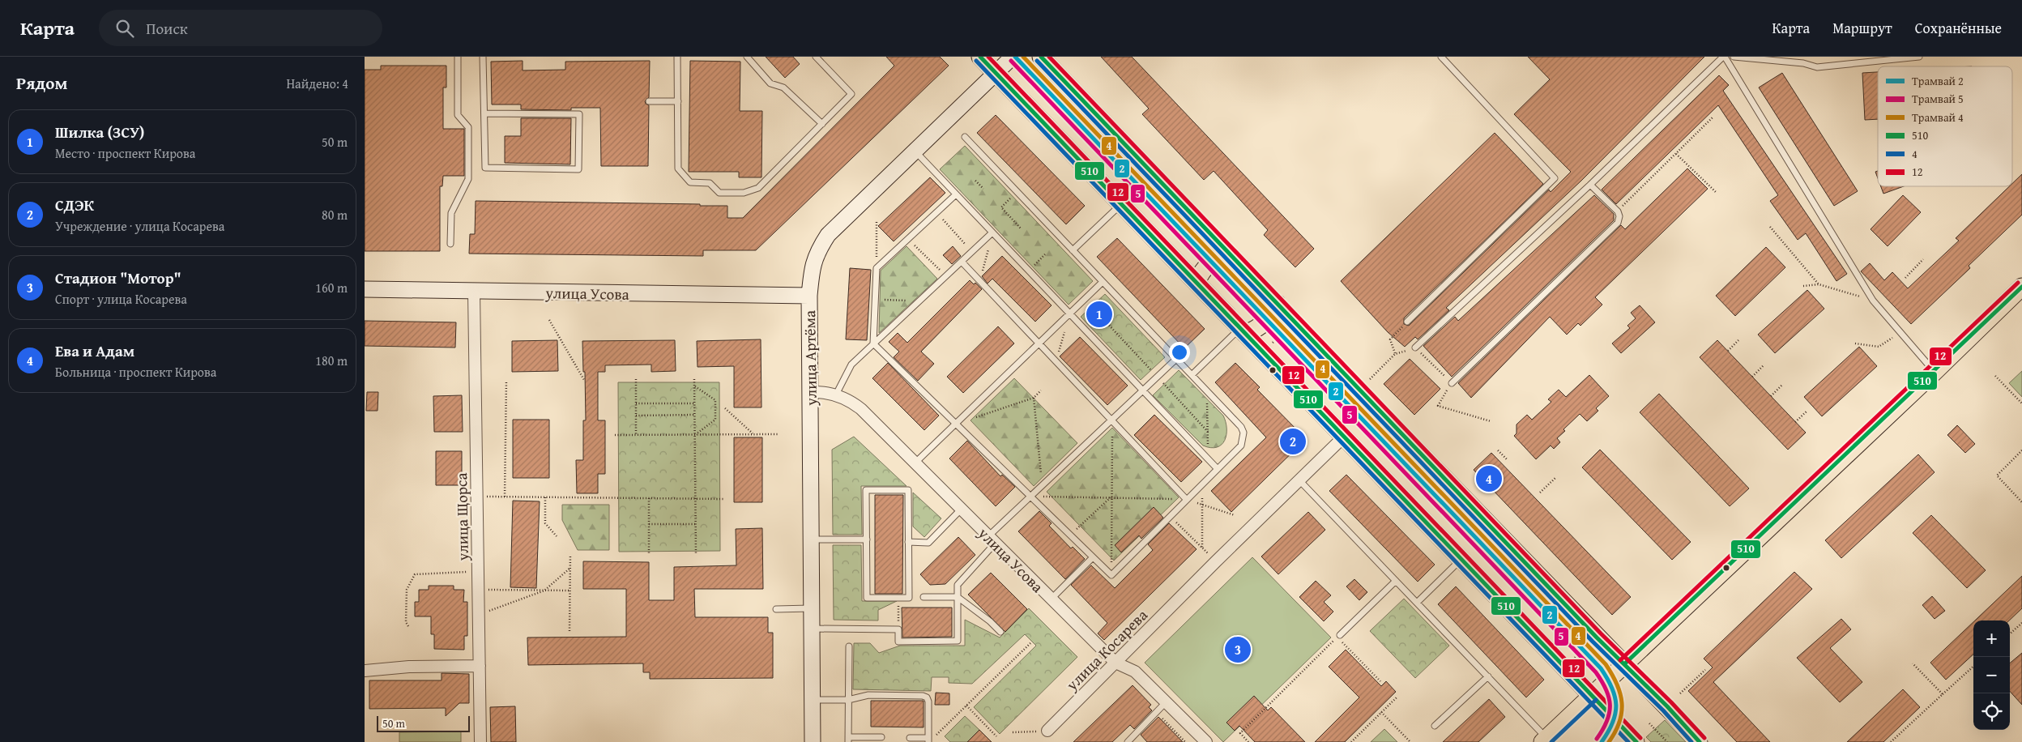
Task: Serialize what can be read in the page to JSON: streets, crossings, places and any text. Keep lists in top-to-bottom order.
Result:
{
  "streets": {
    "main road": ["улица Усова", "улица Артёма"],
    "street": ["улица Щорса", "улица Косарева"]
  },
  "crossings": [
    ["улица Усова", "улица Артёма"],
    ["улица Усова", "улица Щорса"],
    ["улица Усова", "улица Косарева"]
  ],
  "lines": [
    "tram line 2",
    "tram line 4",
    "transit line 510",
    "transit line 12",
    "tram line 5",
    "transit line 4"
  ],
  "legend": [
    "Трамвай 2",
    "Трамвай 5",
    "Трамвай 4",
    "510",
    "4",
    "12"
  ],
  "scale_bar": "50 m",
  "page": {
    "header": "Карта",
    "search": "Поиск",
    "nav": ["Карта", "Маршрут", "Сохранённые"],
    "heading": ["Рядом", "Найдено: 4"],
    "list": [
      {
        "mark": "1",
        "name": "Шилка (ЗСУ)",
        "note": "Место · проспект Кирова",
        "value": "50 m"
      },
      {
        "mark": "2",
        "name": "СДЭК",
        "note": "Учреждение · улица Косарева",
        "value": "80 m"
      },
      {
        "mark": "3",
        "name": "Стадион \"Мотор\"",
        "note": "Спорт · улица Косарева",
        "value": "160 m"
      },
      {
        "mark": "4",
        "name": "Ева и Адам",
        "note": "Больница · проспект Кирова",
        "value": "180 m"
      }
    ],
    "pins": [
      "1",
      "2",
      "4",
      "3"
    ],
    "map_buttons": ["+", "−"],
    "scale": "50 m"
  }
}
